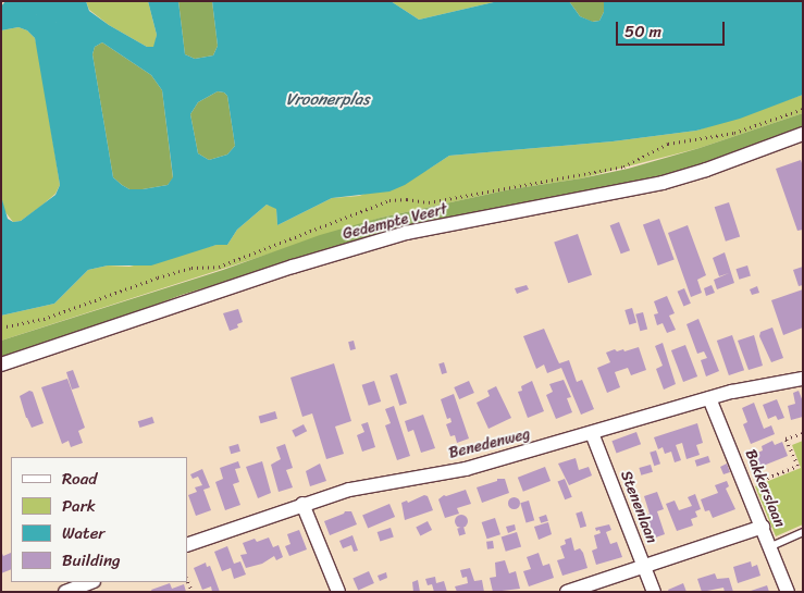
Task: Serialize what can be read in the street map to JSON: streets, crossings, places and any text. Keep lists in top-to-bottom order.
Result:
{
  "streets": {
    "street": [
      "Gedempte Veert",
      "Benedenweg",
      "Bakkerslaan",
      "Stenenlaan"
    ]
  },
  "crossings": [
    ["Benedenweg", "Bakkerslaan"],
    ["Benedenweg", "Stenenlaan"]
  ],
  "water": ["Vroonerplas"],
  "legend": [
    "Road",
    "Park",
    "Water",
    "Building"
  ],
  "scale_bar": "50 m"
}
